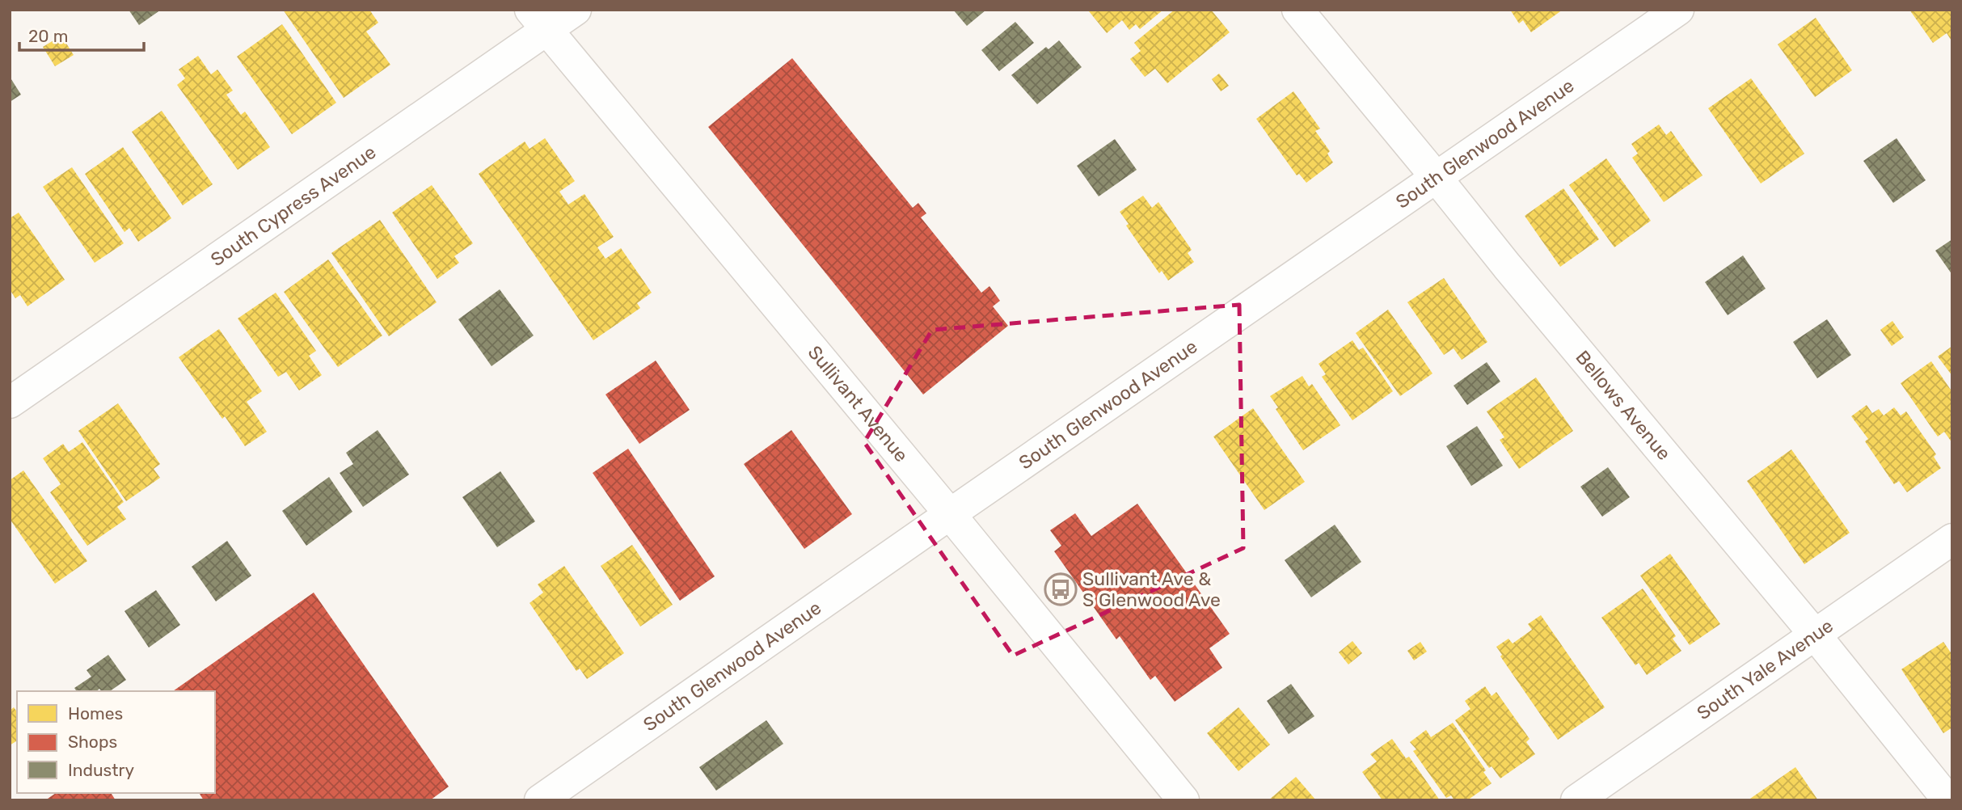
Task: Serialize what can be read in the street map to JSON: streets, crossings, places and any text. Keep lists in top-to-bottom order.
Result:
{
  "streets": {
    "street": [
      "South Glenwood Avenue",
      "South Cypress Avenue",
      "Sullivant Avenue",
      "Bellows Avenue",
      "South Yale Avenue"
    ]
  },
  "crossings": [
    ["South Glenwood Avenue", "Sullivant Avenue"],
    ["South Glenwood Avenue", "Bellows Avenue"],
    ["South Cypress Avenue", "Sullivant Avenue"],
    ["Bellows Avenue", "South Yale Avenue"]
  ],
  "places": {
    "bus stop": ["Sullivant Ave & S Glenwood Ave"]
  },
  "legend": ["Homes", "Shops", "Industry"],
  "scale_bar": "20 m"
}
